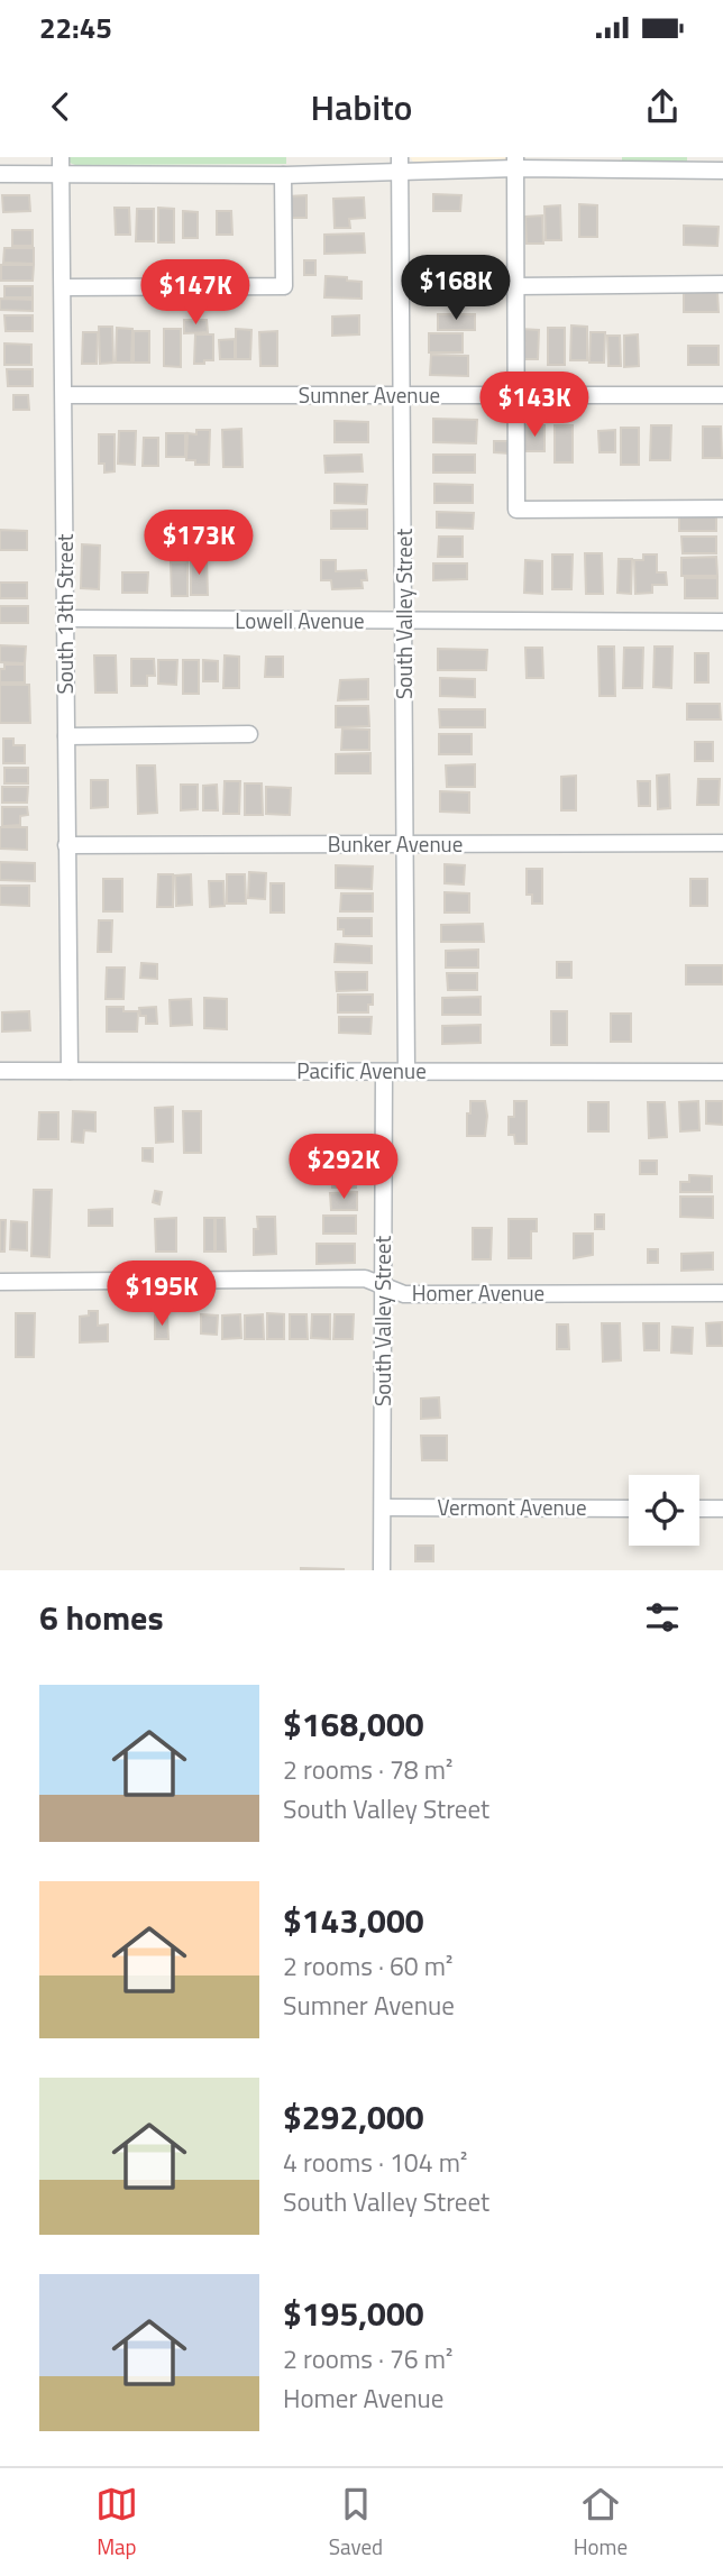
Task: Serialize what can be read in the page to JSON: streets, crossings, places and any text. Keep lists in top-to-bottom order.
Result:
{
  "streets": {
    "street": [
      "Sumner Avenue",
      "South 13th Street",
      "South Valley Street",
      "Lowell Avenue",
      "Bunker Avenue",
      "Pacific Avenue",
      "Homer Avenue",
      "Vermont Avenue"
    ]
  },
  "crossings": [
    ["Sumner Avenue", "South 13th Street"],
    ["Sumner Avenue", "South Valley Street"],
    ["South 13th Street", "Lowell Avenue"],
    ["South 13th Street", "Bunker Avenue"],
    ["South 13th Street", "Pacific Avenue"],
    ["South Valley Street", "Lowell Avenue"],
    ["South Valley Street", "Bunker Avenue"],
    ["South Valley Street", "Pacific Avenue"],
    ["South Valley Street", "Homer Avenue"],
    ["South Valley Street", "Vermont Avenue"]
  ],
  "page": {
    "status": "22:45",
    "header": "Habito",
    "price": [
      "$168K",
      "$147K",
      "$143K",
      "$173K",
      "$292K",
      "$195K"
    ],
    "heading": "6 homes",
    "list": [
      {
        "name": "$168,000",
        "note": "2 rooms · 78 m² · South Valley Street"
      },
      {
        "name": "$143,000",
        "note": "2 rooms · 60 m² · Sumner Avenue"
      },
      {
        "name": "$292,000",
        "note": "4 rooms · 104 m² · South Valley Street"
      },
      {
        "name": "$195,000",
        "note": "2 rooms · 76 m² · Homer Avenue"
      }
    ],
    "tabs": ["Map", "Saved", "Home"]
  }
}
